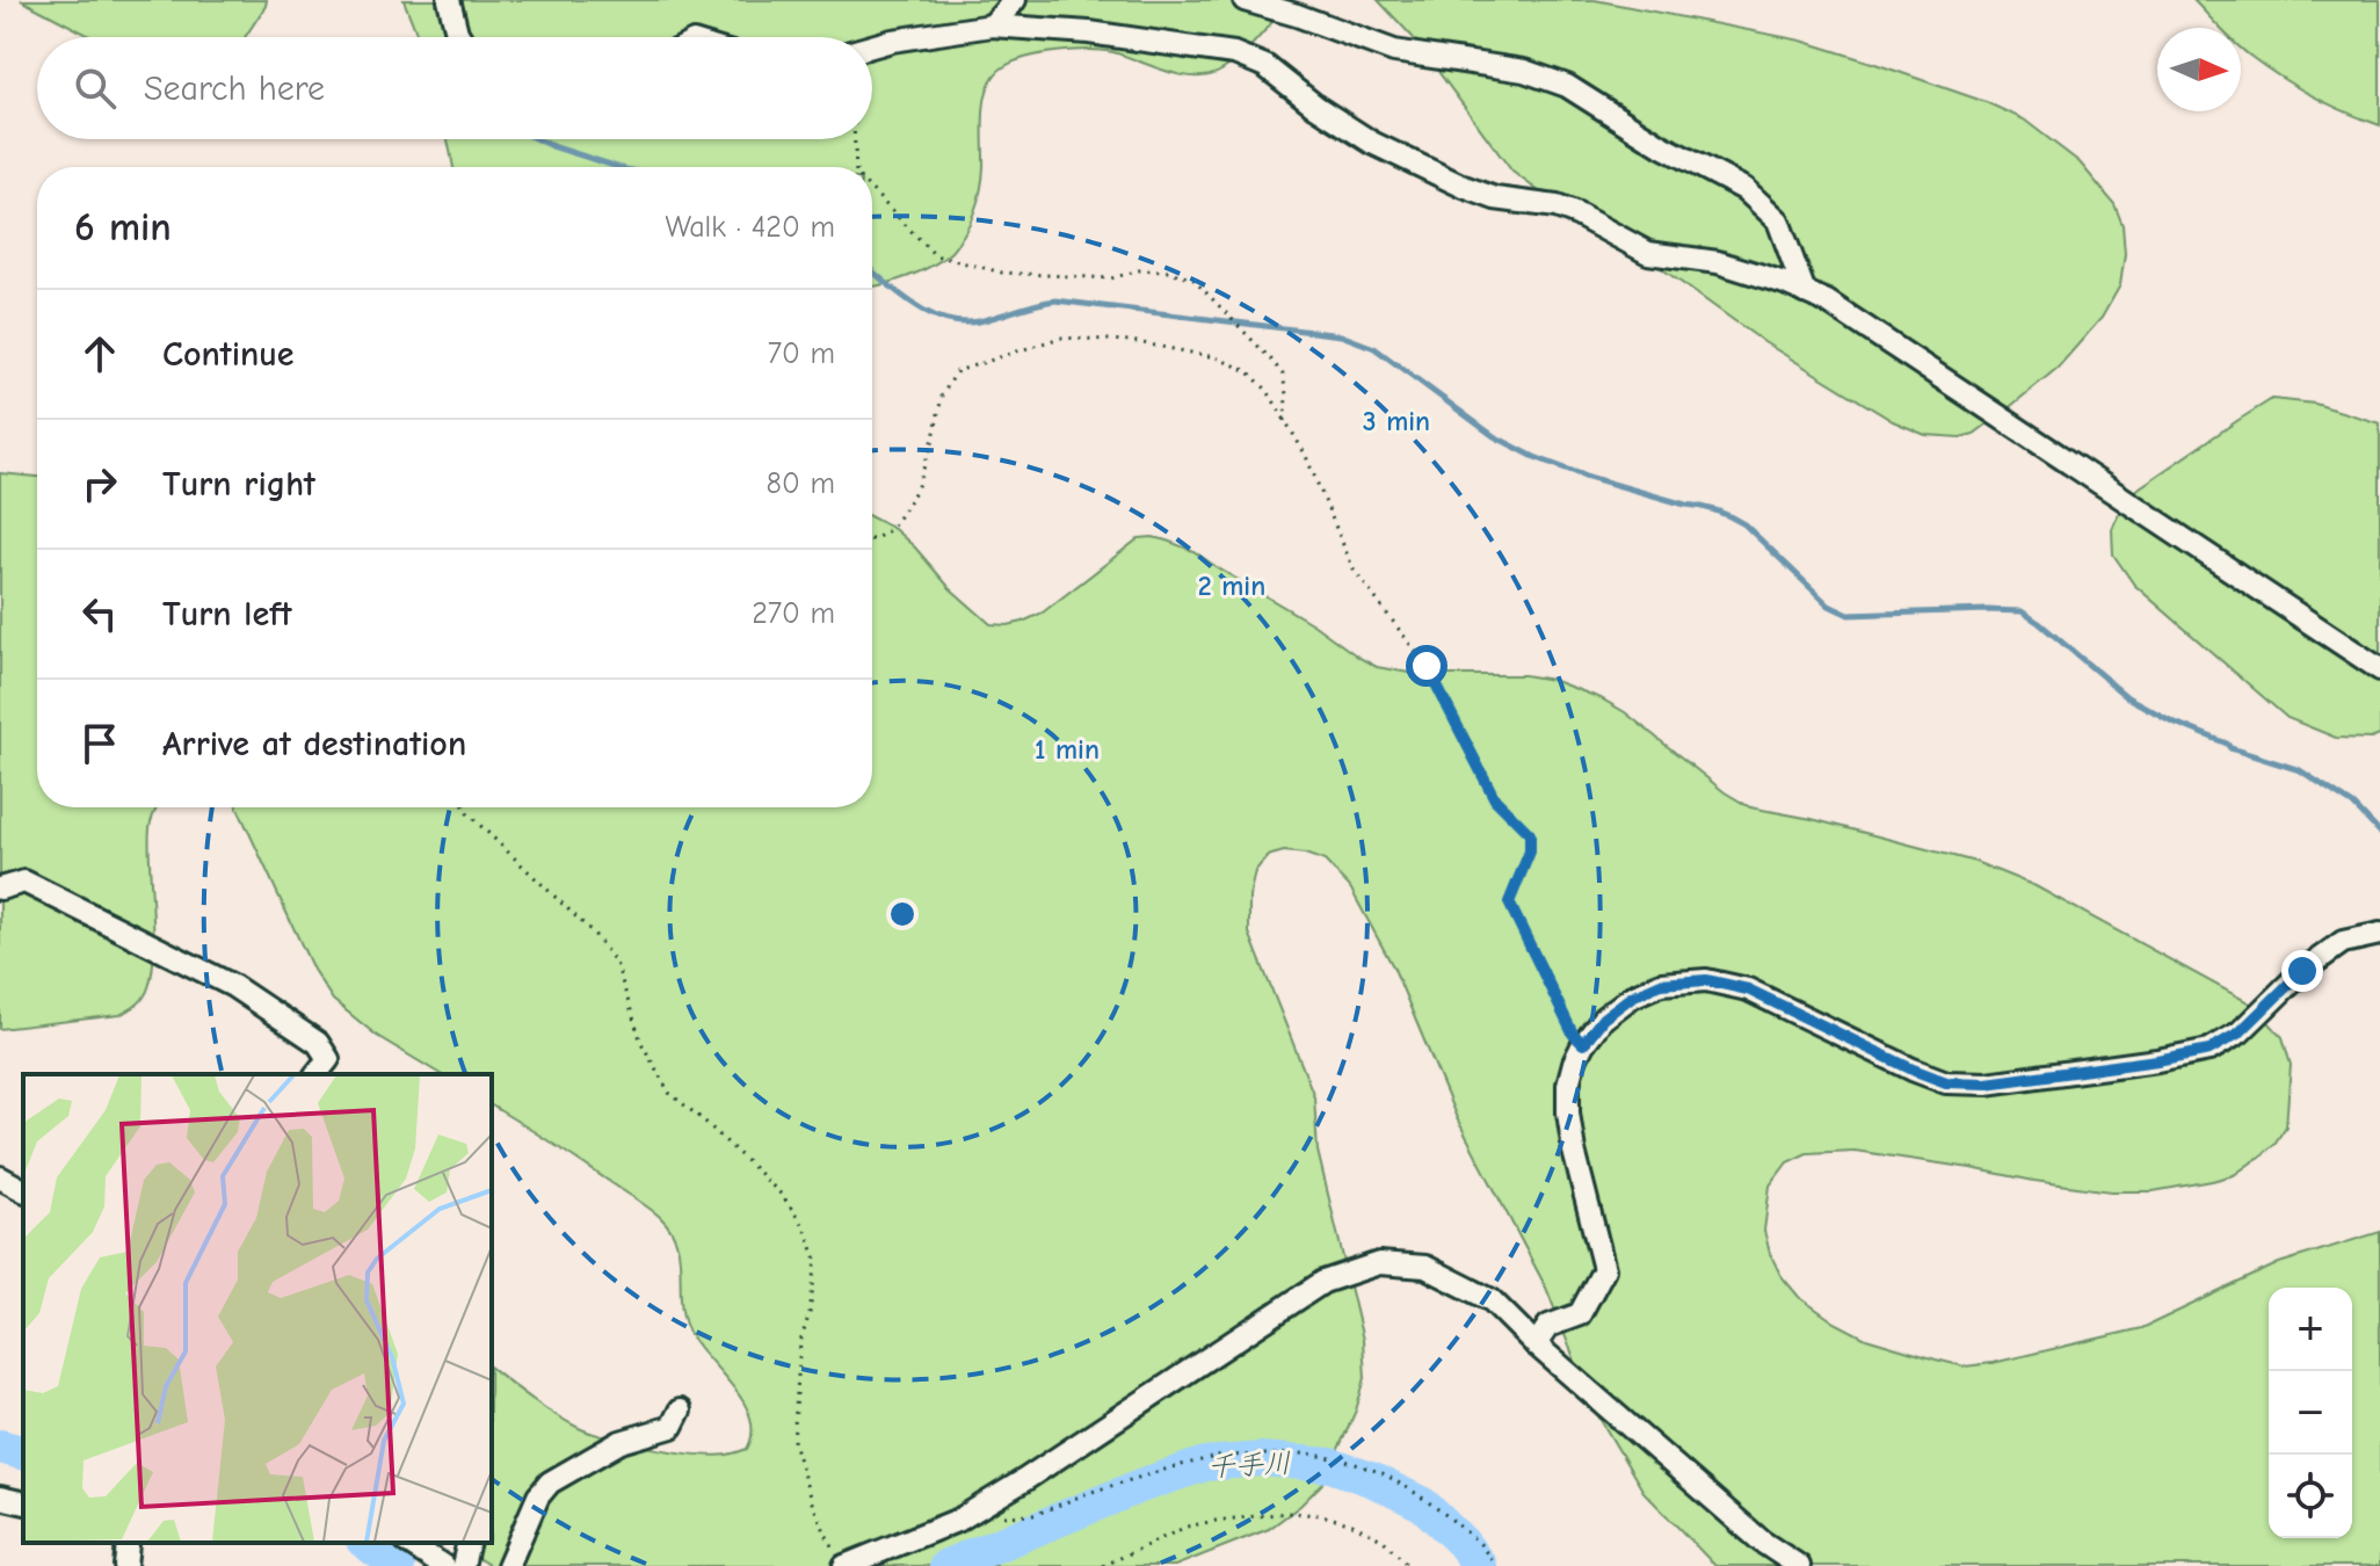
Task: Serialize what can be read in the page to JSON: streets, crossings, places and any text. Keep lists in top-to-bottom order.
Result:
{
  "water": ["千手川"],
  "north": "right",
  "page": {
    "search": "Search here",
    "heading": ["6 min", "Walk · 420 m"],
    "list": [
      ["Continue", "70 m"],
      ["Turn right", "80 m"],
      ["Turn left", "270 m"],
      "Arrive at destination"
    ],
    "map_buttons": ["+", "−"]
  },
  "rings": ["3 min", "2 min", "1 min"]
}
